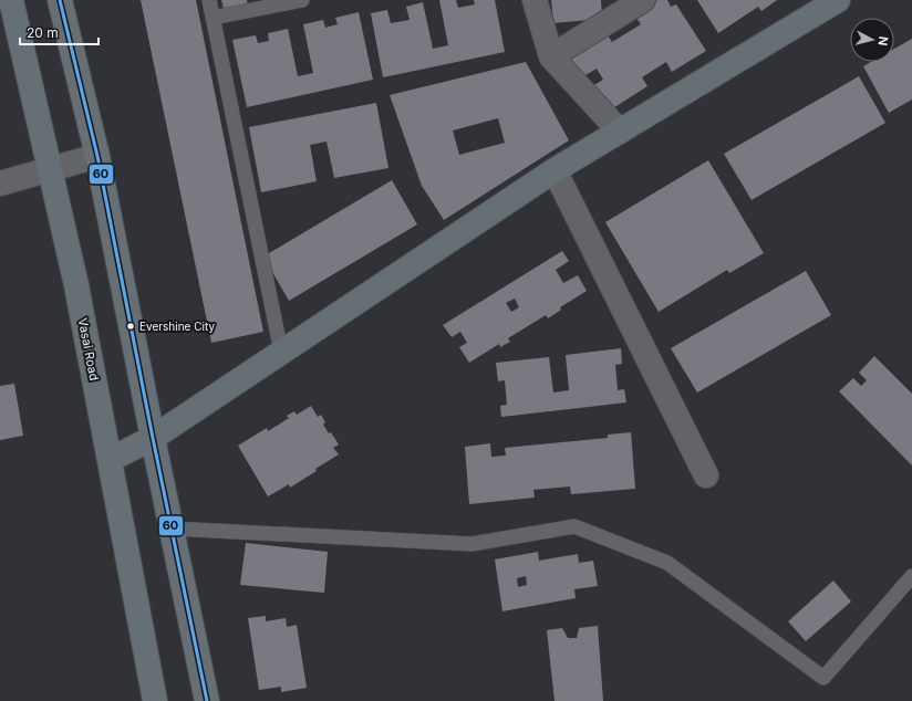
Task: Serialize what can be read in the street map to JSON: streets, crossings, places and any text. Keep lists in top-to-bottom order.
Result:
{
  "streets": {
    "main road": ["Vasai Road"]
  },
  "places": ["Evershine City"],
  "lines": ["transit line 60"],
  "scale_bar": "20 m",
  "north": "right"
}
